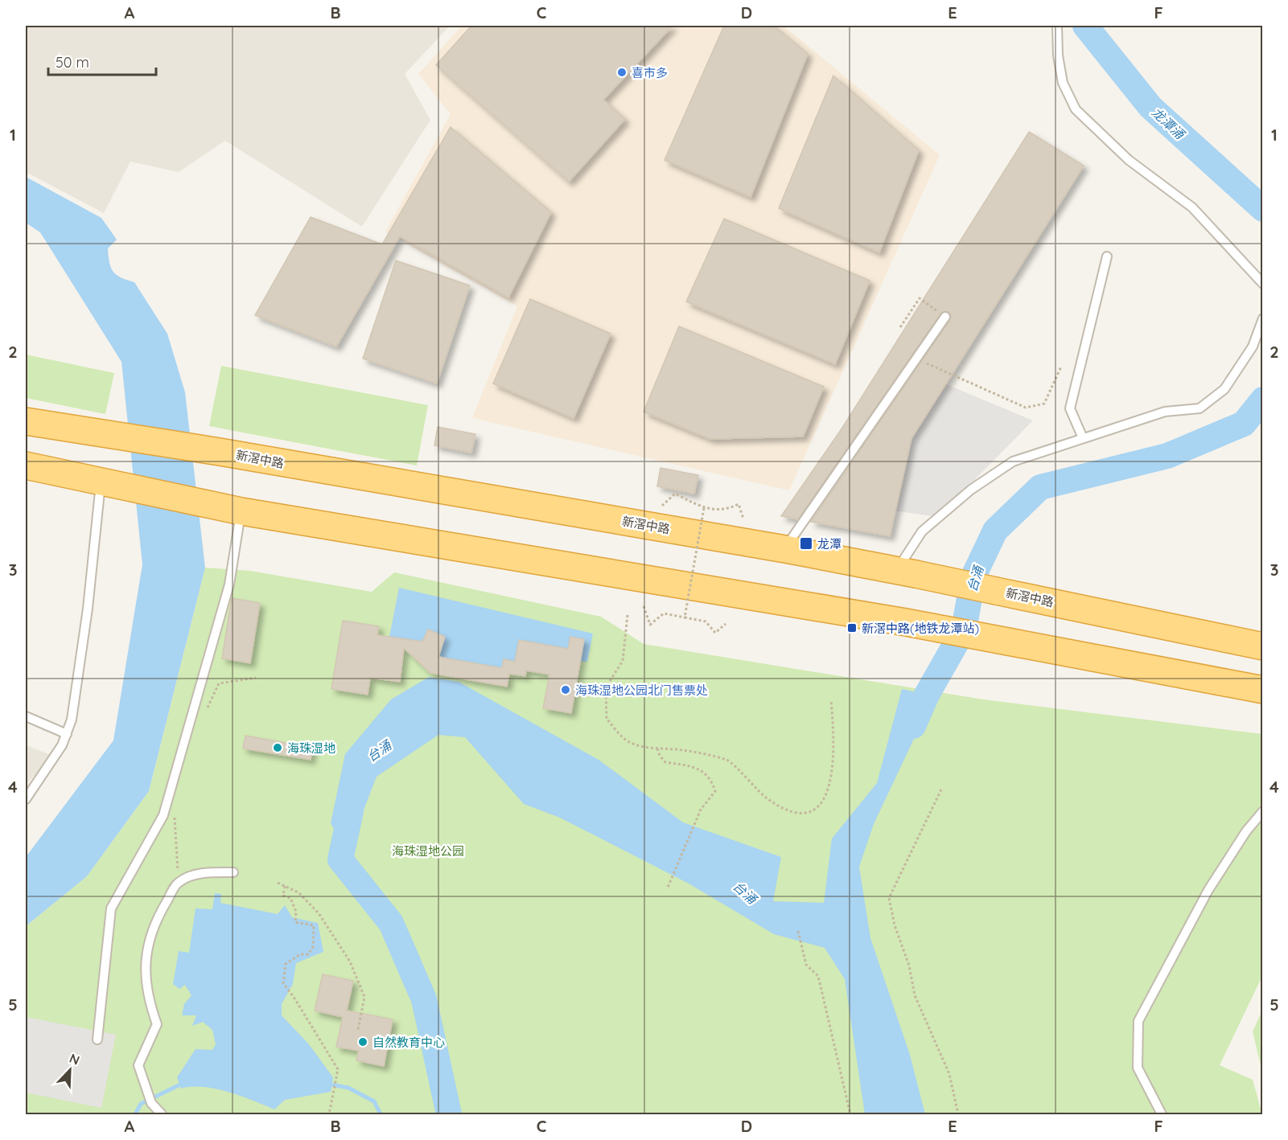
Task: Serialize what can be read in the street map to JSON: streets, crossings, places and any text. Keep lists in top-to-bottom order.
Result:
{
  "streets": {
    "highway": ["新滘中路"]
  },
  "water": ["龙潭涌", "台涌"],
  "parks": ["海珠湿地公园"],
  "places": {
    "other": [
      "喜市多",
      "海珠湿地公园北门售票处",
      "海珠湿地",
      "自然教育中心"
    ],
    "transit": ["龙潭", "新滘中路(地铁龙潭站)"]
  },
  "scale_bar": "50 m",
  "north": "top right",
  "grid": {
    "columns": [
      "A",
      "B",
      "C",
      "D",
      "E",
      "F"
    ],
    "rows": [
      "1",
      "2",
      "3",
      "4",
      "5"
    ]
  }
}
